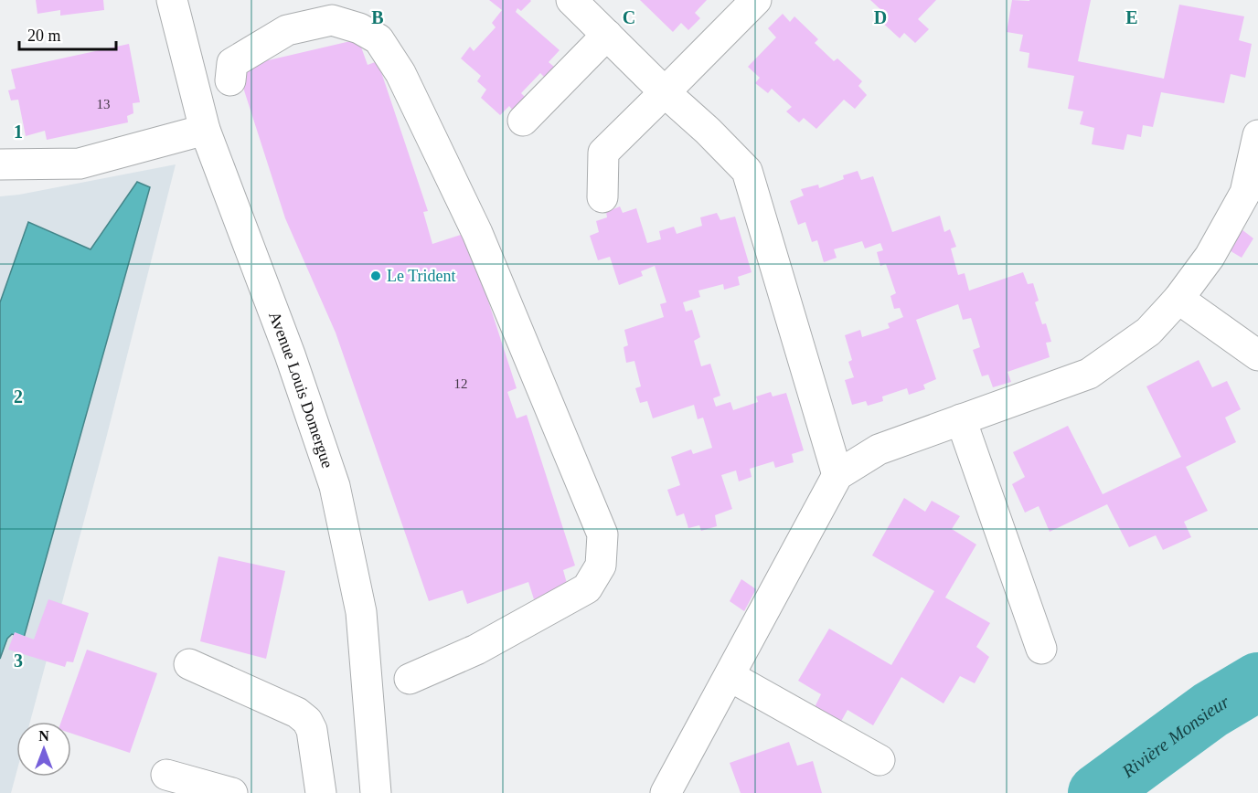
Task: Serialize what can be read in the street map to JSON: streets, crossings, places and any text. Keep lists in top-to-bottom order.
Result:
{
  "streets": {
    "street": ["Avenue Louis Domergue"]
  },
  "water": ["Rivière Monsieur"],
  "places": ["Le Trident"],
  "house_numbers": ["13", "12"],
  "scale_bar": "20 m",
  "north": "top",
  "grid": {
    "columns": [
      "B",
      "C",
      "D",
      "E"
    ],
    "rows": ["1", "2", "3"]
  }
}
